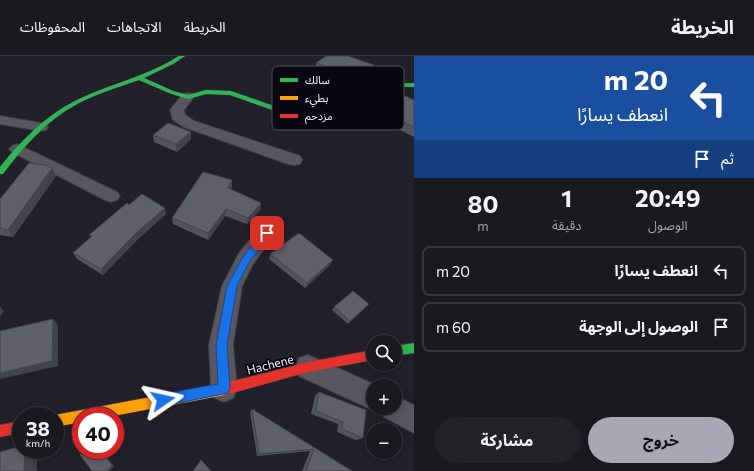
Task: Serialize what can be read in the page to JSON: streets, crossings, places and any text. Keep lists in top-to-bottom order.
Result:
{
  "streets": {
    "street": ["Hachene"]
  },
  "legend": ["سالك", "بطيء", "مزدحم"],
  "page": {
    "header": "الخريطة",
    "nav": ["الخريطة", "الاتجاهات", "المحفوظات"],
    "turn": ["20 m", "انعطف يسارًا"],
    "then": "ثم",
    "eta": [
      "20:49",
      "الوصول",
      "1",
      "دقيقة",
      "80",
      "m"
    ],
    "list": [
      {
        "name": "انعطف يسارًا",
        "value": "20 m"
      },
      {
        "name": "الوصول إلى الوجهة",
        "value": "60 m"
      }
    ],
    "map_buttons": ["+", "−"],
    "speed": "38 km/h",
    "limit": "40",
    "buttons": ["خروج", "مشاركة"]
  }
}
